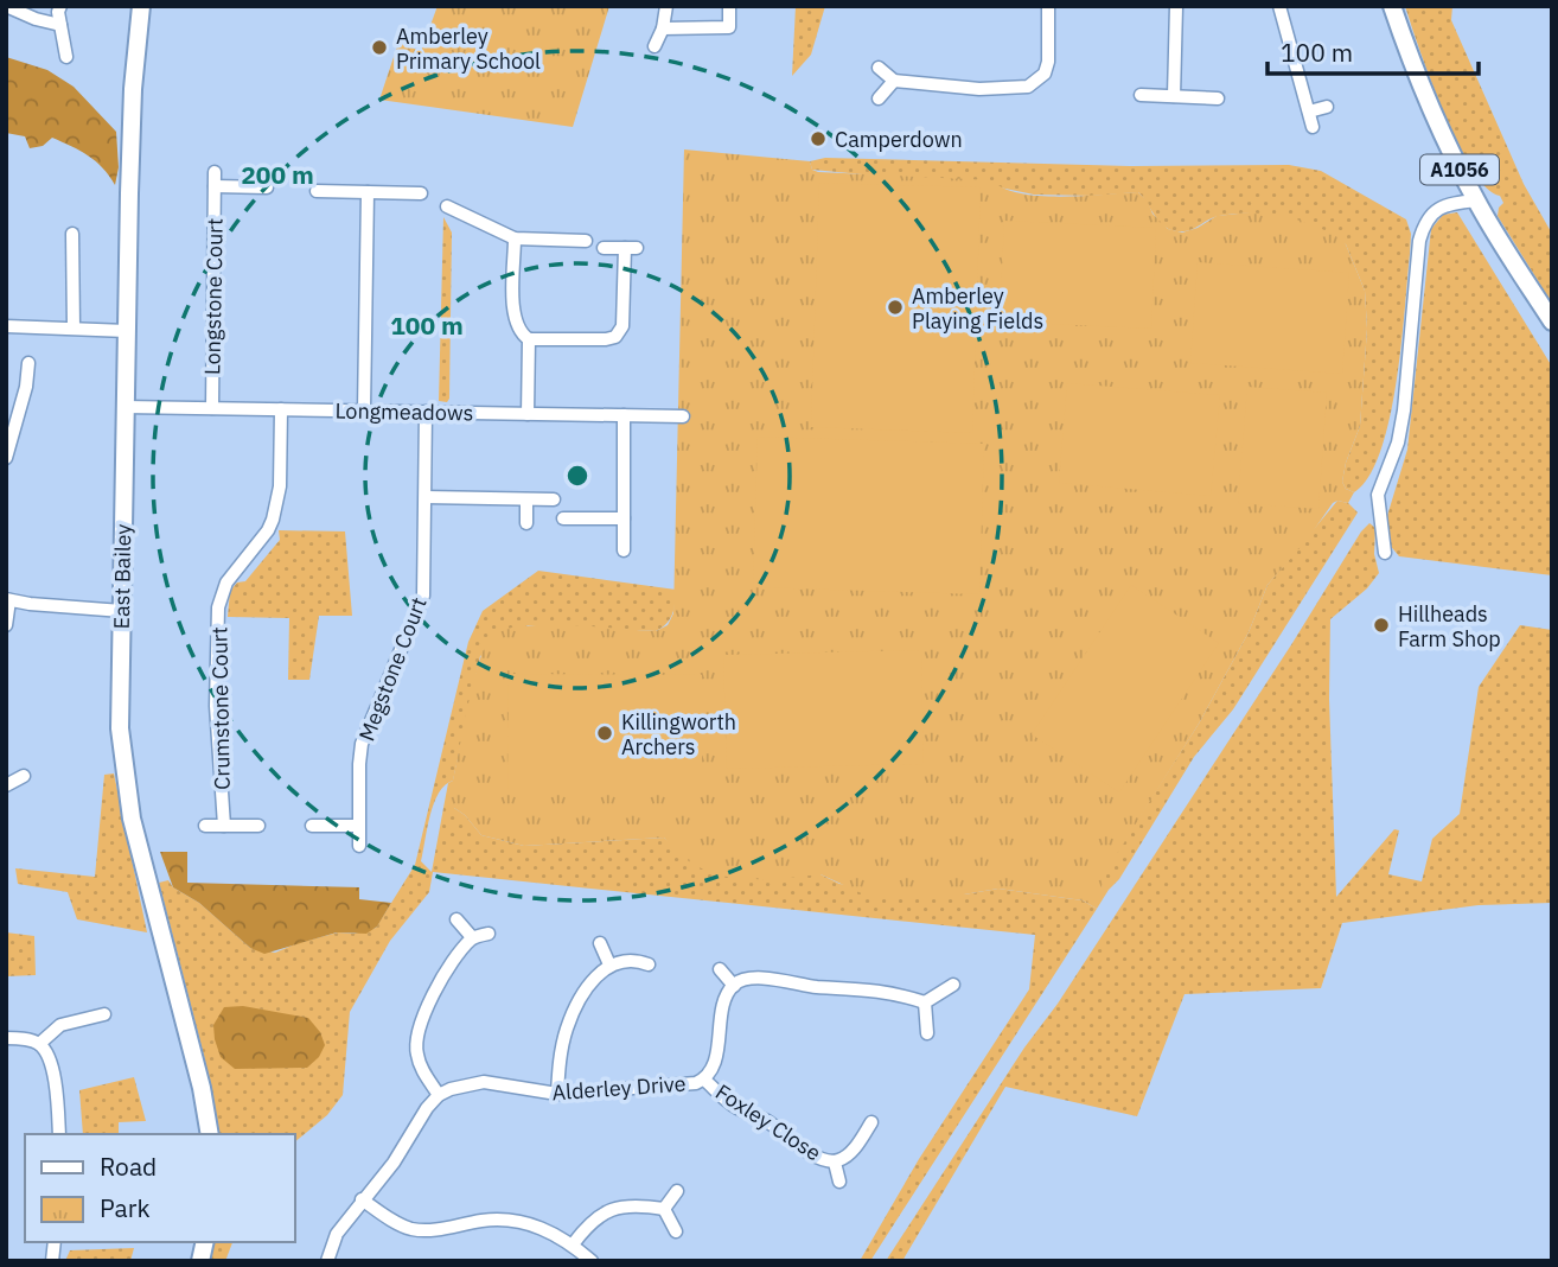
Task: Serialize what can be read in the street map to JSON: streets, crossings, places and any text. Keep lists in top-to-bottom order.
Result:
{
  "streets": {
    "street": [
      "A1056",
      "Longstone Court",
      "Longmeadows",
      "East Bailey",
      "Megstone Court",
      "Crumstone Court",
      "Alderley Drive",
      "Foxley Close"
    ]
  },
  "crossings": [
    ["Longstone Court", "Longmeadows"],
    ["Longmeadows", "East Bailey"],
    ["Longmeadows", "Megstone Court"],
    ["Longmeadows", "Crumstone Court"],
    ["Alderley Drive", "Foxley Close"]
  ],
  "places": [
    "Amberley Primary School",
    "Camperdown",
    "Amberley Playing Fields",
    "Hillheads Farm Shop",
    "Killingworth Archers"
  ],
  "legend": ["Road", "Park"],
  "scale_bar": "100 m",
  "rings": ["200 m", "100 m"]
}
